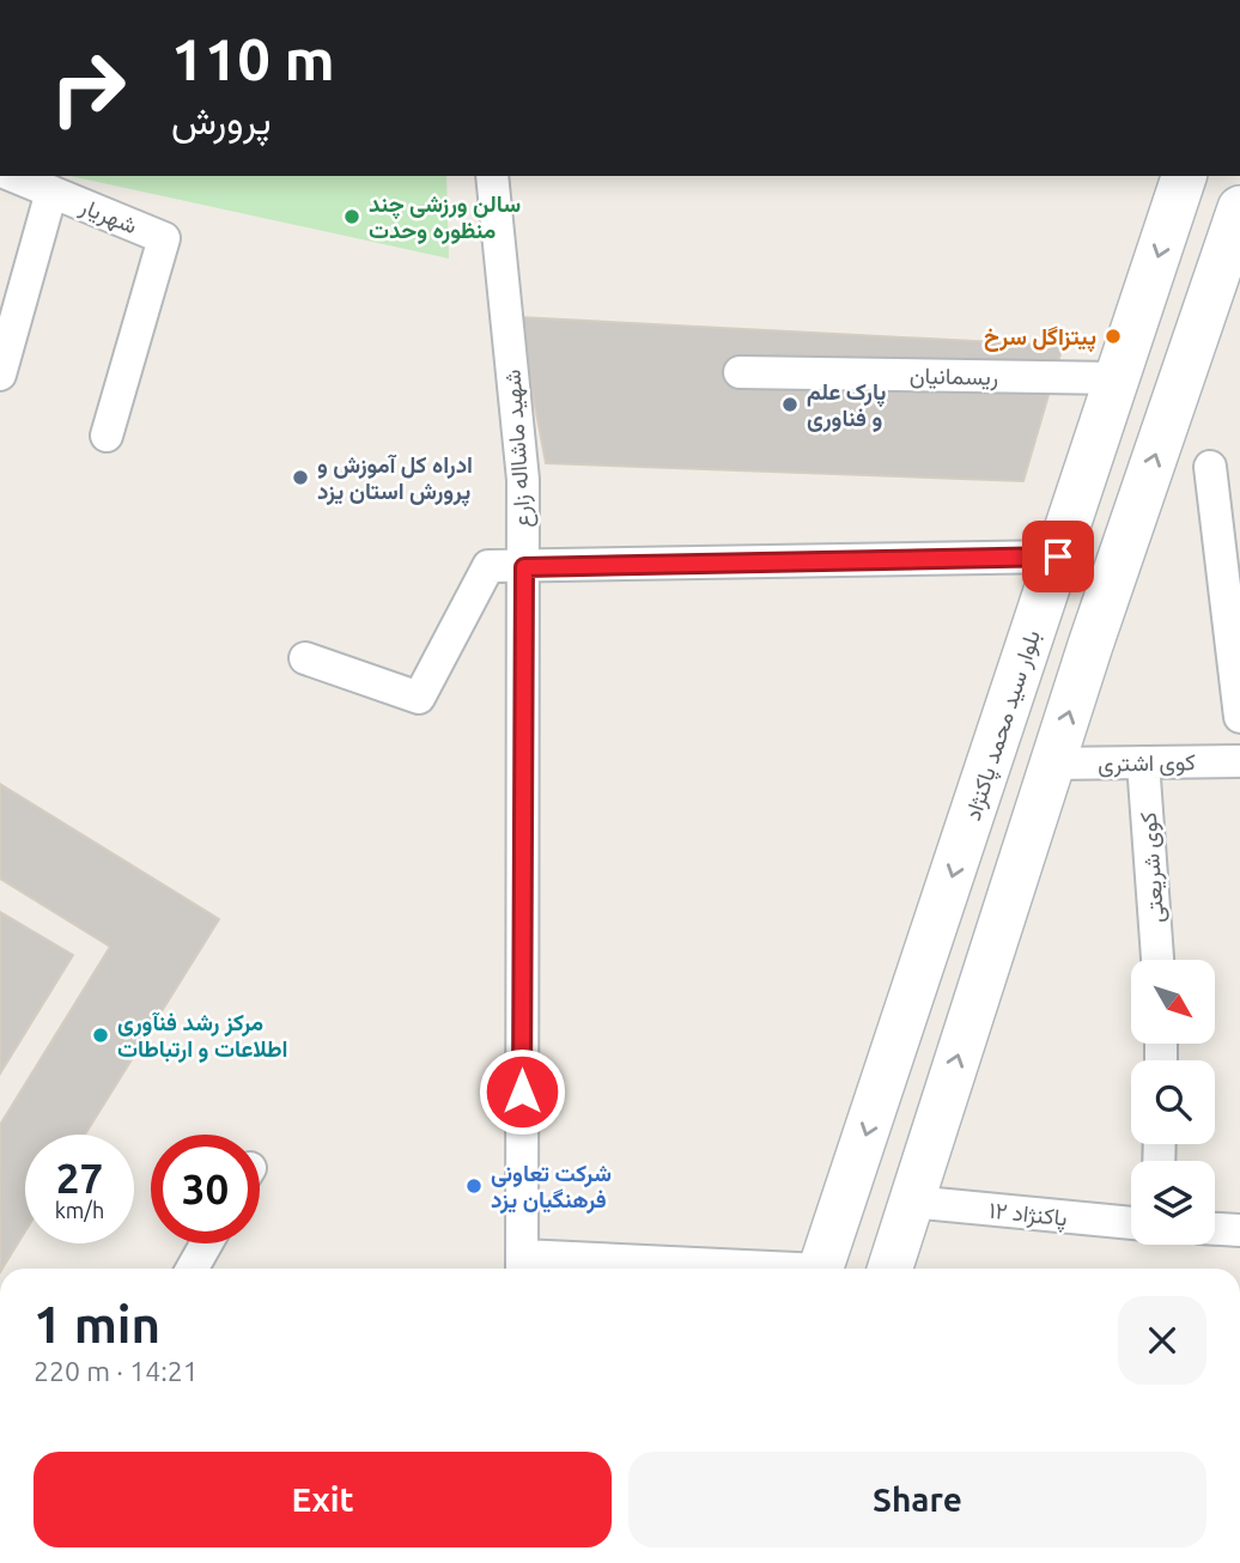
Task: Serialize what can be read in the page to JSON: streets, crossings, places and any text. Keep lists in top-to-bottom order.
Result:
{
  "streets": {
    "main road": ["بلوار سید محمد پاکنژاد"],
    "street": [
      "شهریار",
      "ریسمانیان",
      "شهید ماشااله زارع",
      "کوی اشتری",
      "کوی شریعتی",
      "پاکنژاد ۱۲"
    ]
  },
  "crossings": [
    ["ریسمانیان", "بلوار سید محمد پاکنژاد"],
    ["کوی اشتری", "کوی شریعتی"]
  ],
  "places": [
    "سالن ورزشی چند منظوره وحدت",
    "پیتزاگل سرخ",
    "پارک علم و فناوری",
    "ادراه کل آموزش و پرورش استان یزد",
    "مرکز رشد فنآوری اطلاعات و ارتباطات",
    "شرکت تعاونی فرهنگیان یزد"
  ],
  "north": "bottom right",
  "page": {
    "turn": ["110 m", "پرورش"],
    "speed": "27 km/h",
    "limit": "30",
    "heading": ["1 min", "220 m · 14:21"],
    "buttons": ["Exit", "Share"]
  }
}
